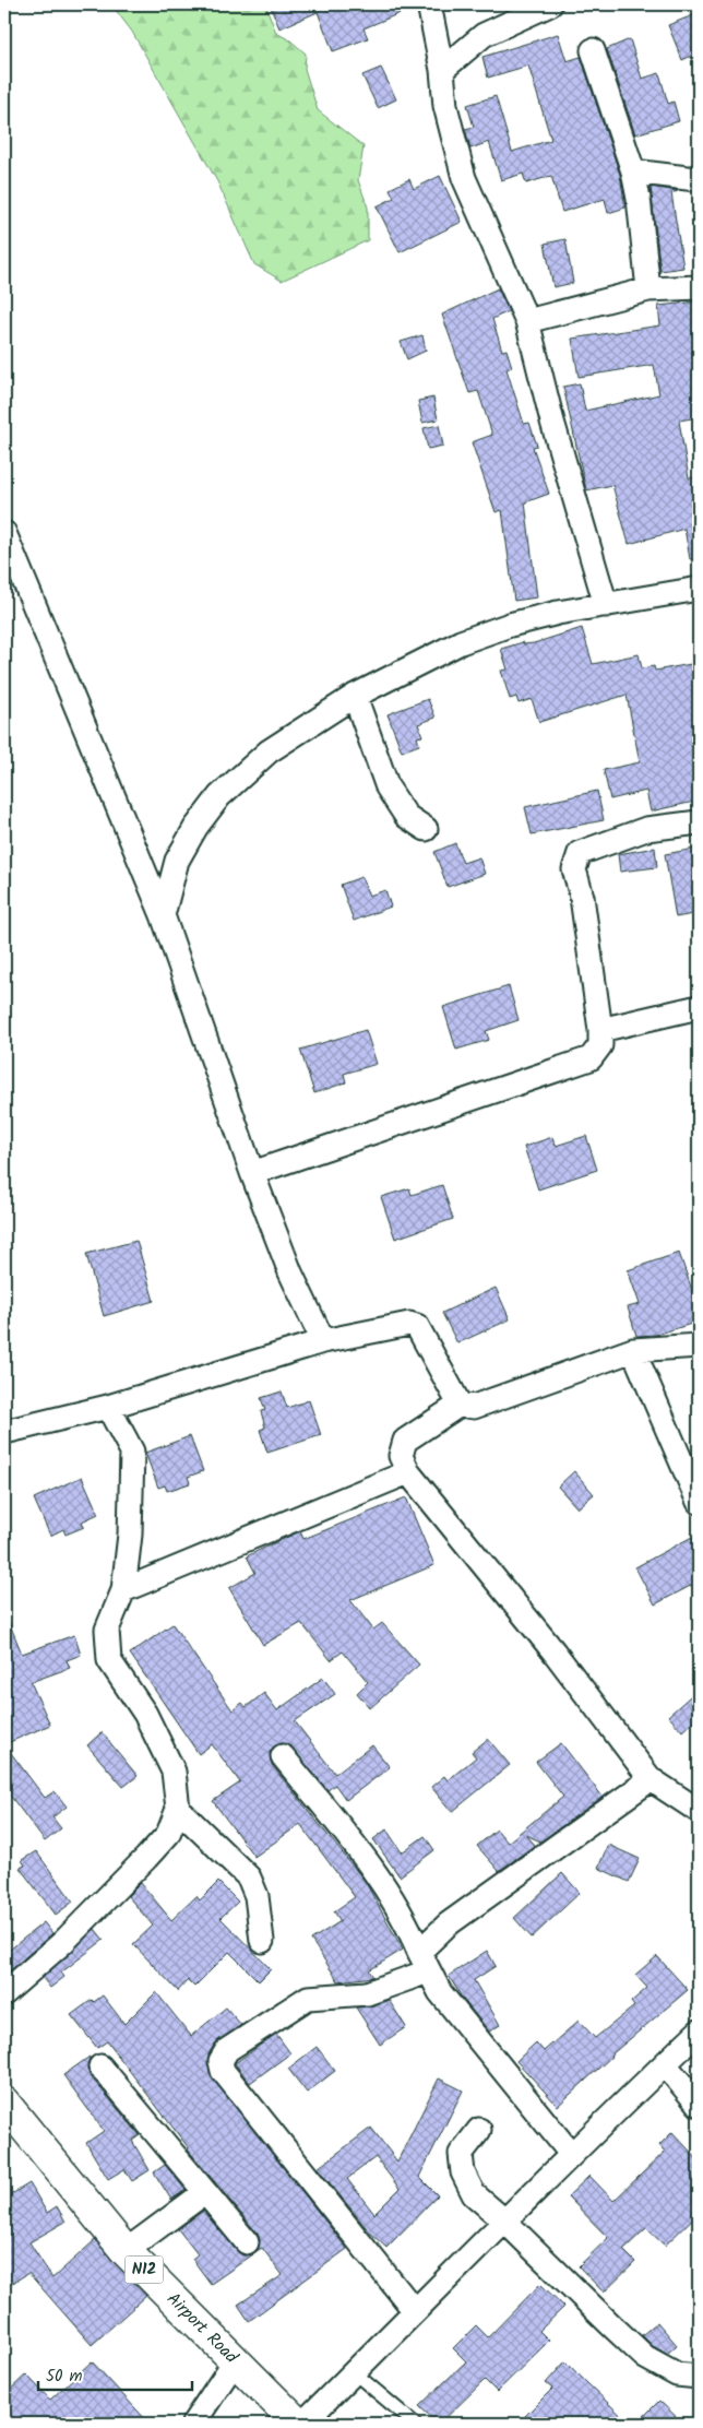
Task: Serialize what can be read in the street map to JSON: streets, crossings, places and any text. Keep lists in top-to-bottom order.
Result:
{
  "streets": {
    "highway": ["N12", "Airport Road"]
  },
  "scale_bar": "50 m"
}
